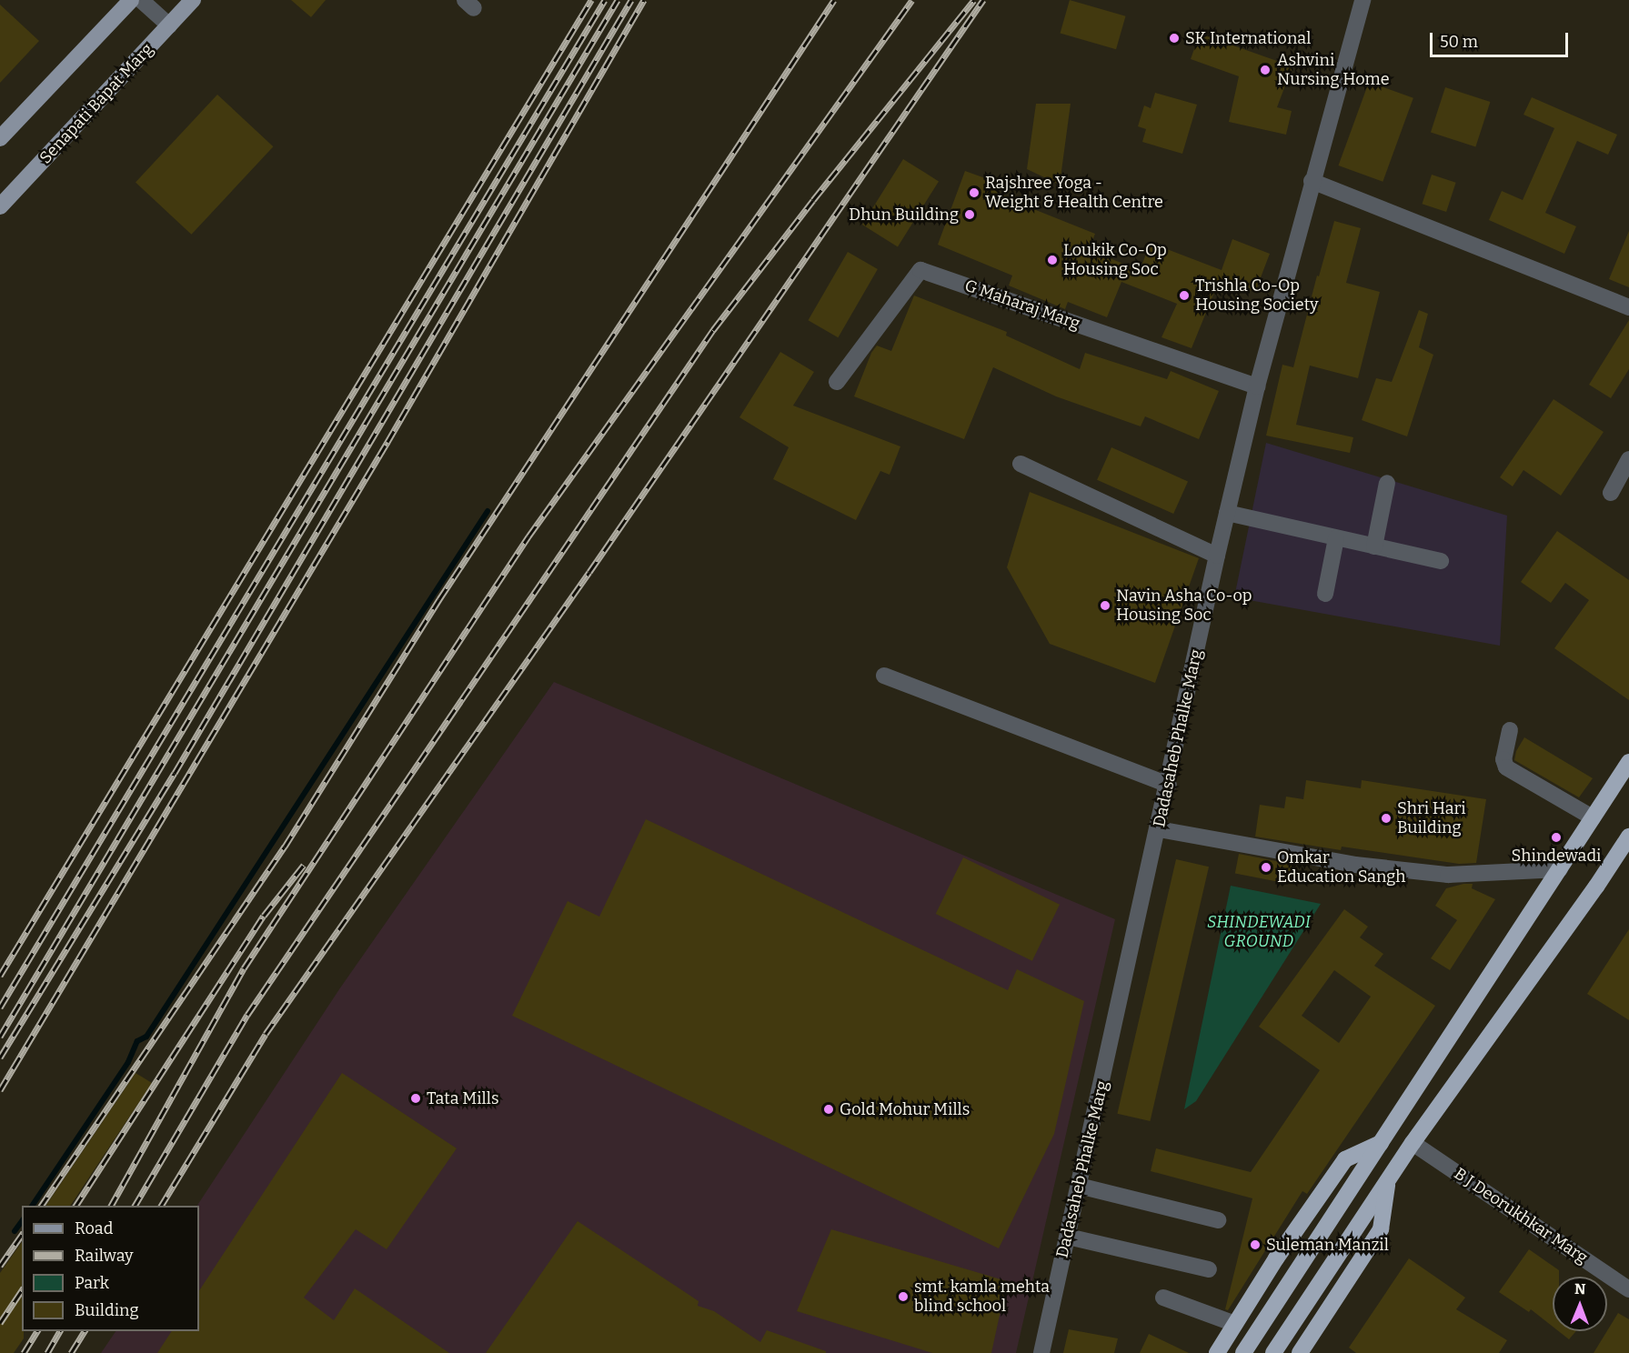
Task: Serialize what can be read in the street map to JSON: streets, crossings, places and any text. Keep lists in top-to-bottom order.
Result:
{
  "streets": {
    "main road": ["Senapati Bapat Marg"],
    "street": ["G Maharaj Marg", "Dadasaheb Phalke Marg", "B J Deorukhkar Marg"]
  },
  "crossings": [
    ["G Maharaj Marg", "Dadasaheb Phalke Marg"]
  ],
  "parks": ["SHINDEWADI GROUND"],
  "places": [
    "SK International",
    "Ashvini Nursing Home",
    "Rajshree Yoga - Weight & Health Centre",
    "Dhun Building",
    "Loukik Co-Op Housing Soc",
    "Trishla Co-Op Housing Society",
    "Navin Asha Co-op Housing Soc",
    "Shri Hari Building",
    "Shindewadi",
    "Omkar Education Sangh",
    "Tata Mills",
    "Gold Mohur Mills",
    "Suleman Manzil",
    "smt. kamla mehta blind school"
  ],
  "legend": [
    "Road",
    "Railway",
    "Park",
    "Building"
  ],
  "scale_bar": "50 m",
  "north": "top"
}
